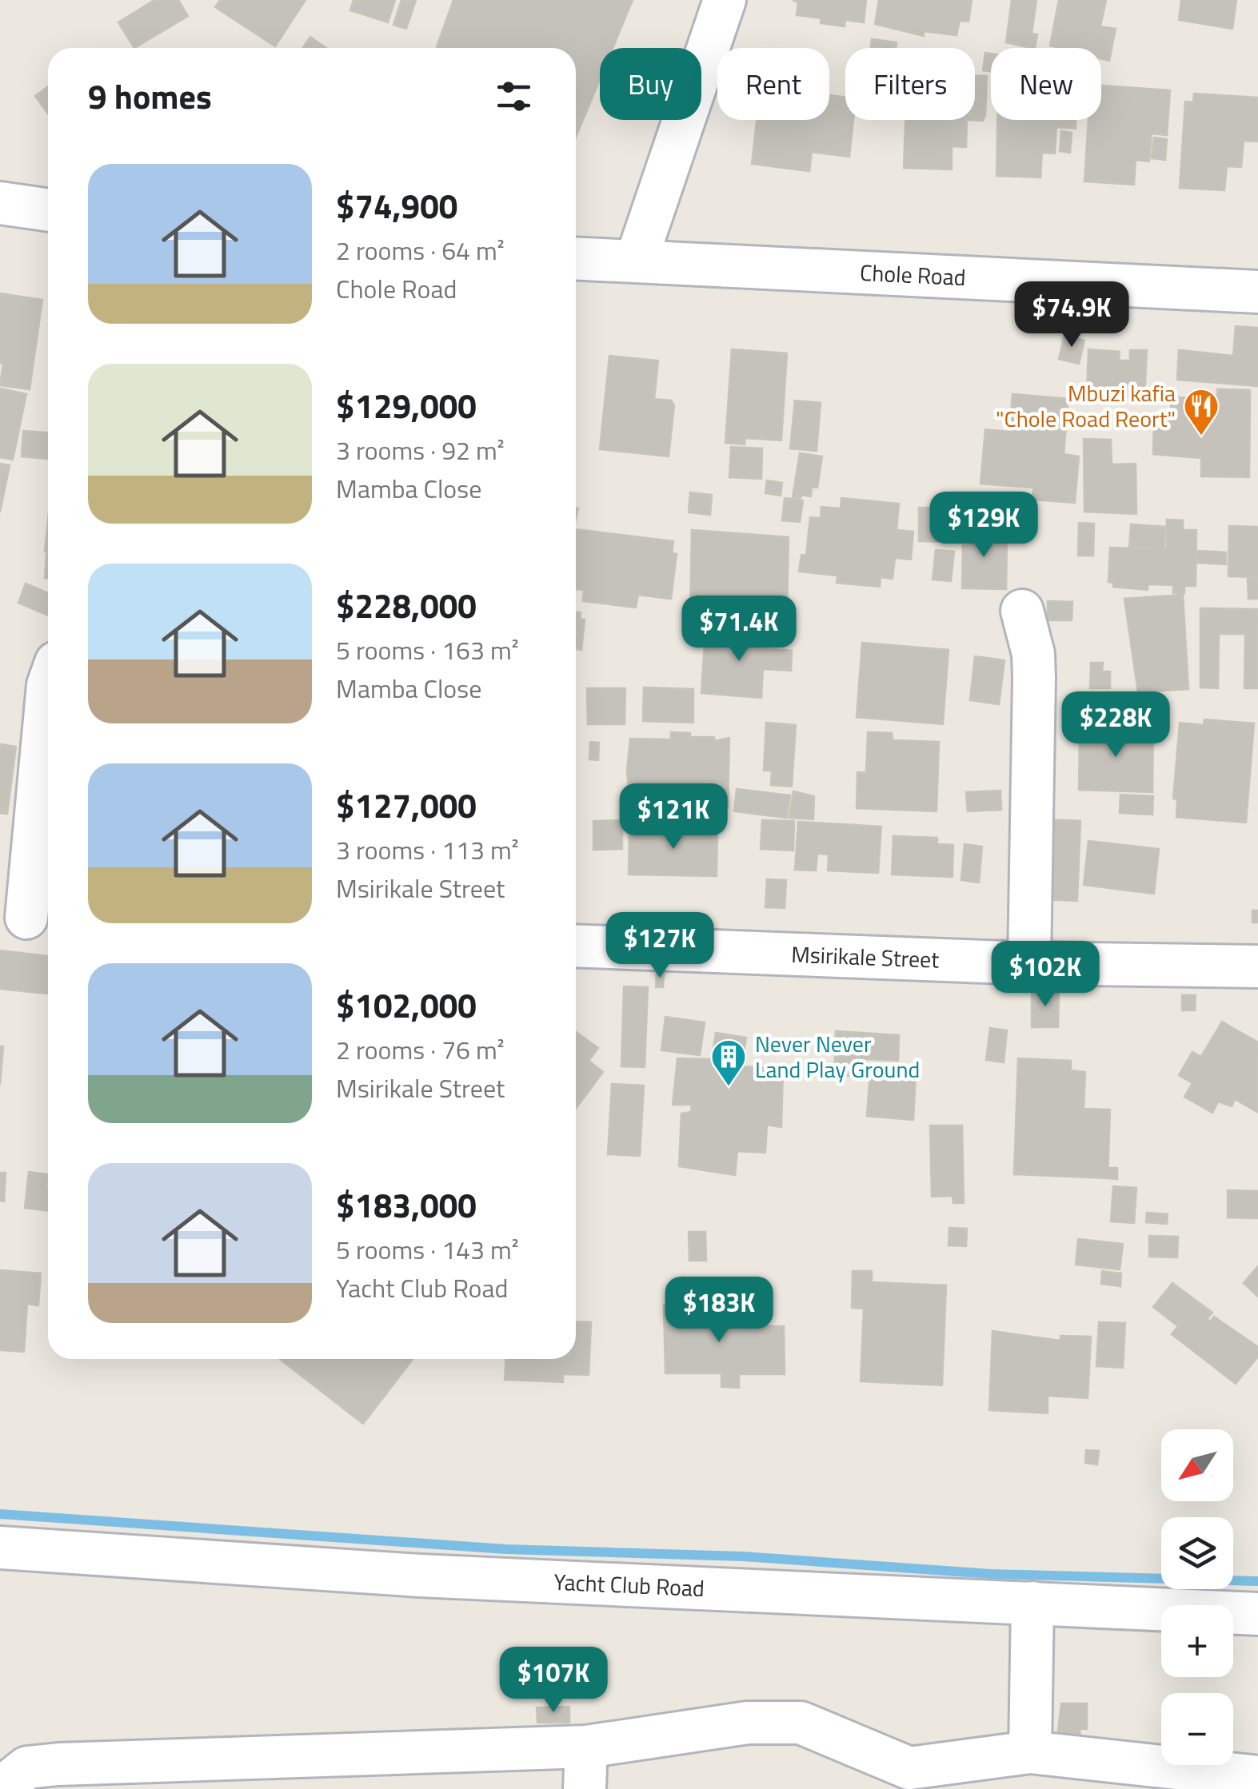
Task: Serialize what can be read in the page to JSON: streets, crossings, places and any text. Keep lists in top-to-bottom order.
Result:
{
  "streets": {
    "street": ["Chole Road", "Msirikale Street", "Yacht Club Road"]
  },
  "places": {
    "restaurant": ["Mbuzi kafia \"Chole Road Reort\""],
    "building": ["Never Never Land Play Ground"]
  },
  "north": "bottom left",
  "page": {
    "chip": [
      "Buy",
      "Rent",
      "Filters",
      "New"
    ],
    "heading": "9 homes",
    "list": [
      {
        "name": "$74,900",
        "note": "2 rooms · 64 m² · Chole Road"
      },
      {
        "name": "$129,000",
        "note": "3 rooms · 92 m² · Mamba Close"
      },
      {
        "name": "$228,000",
        "note": "5 rooms · 163 m² · Mamba Close"
      },
      {
        "name": "$127,000",
        "note": "3 rooms · 113 m² · Msirikale Street"
      },
      {
        "name": "$102,000",
        "note": "2 rooms · 76 m² · Msirikale Street"
      },
      {
        "name": "$183,000",
        "note": "5 rooms · 143 m² · Yacht Club Road"
      }
    ],
    "price": [
      "$74.9K",
      "$129K",
      "$71.4K",
      "$228K",
      "$121K",
      "$127K",
      "$102K",
      "$183K",
      "$107K"
    ],
    "map_buttons": ["+", "−"]
  }
}
